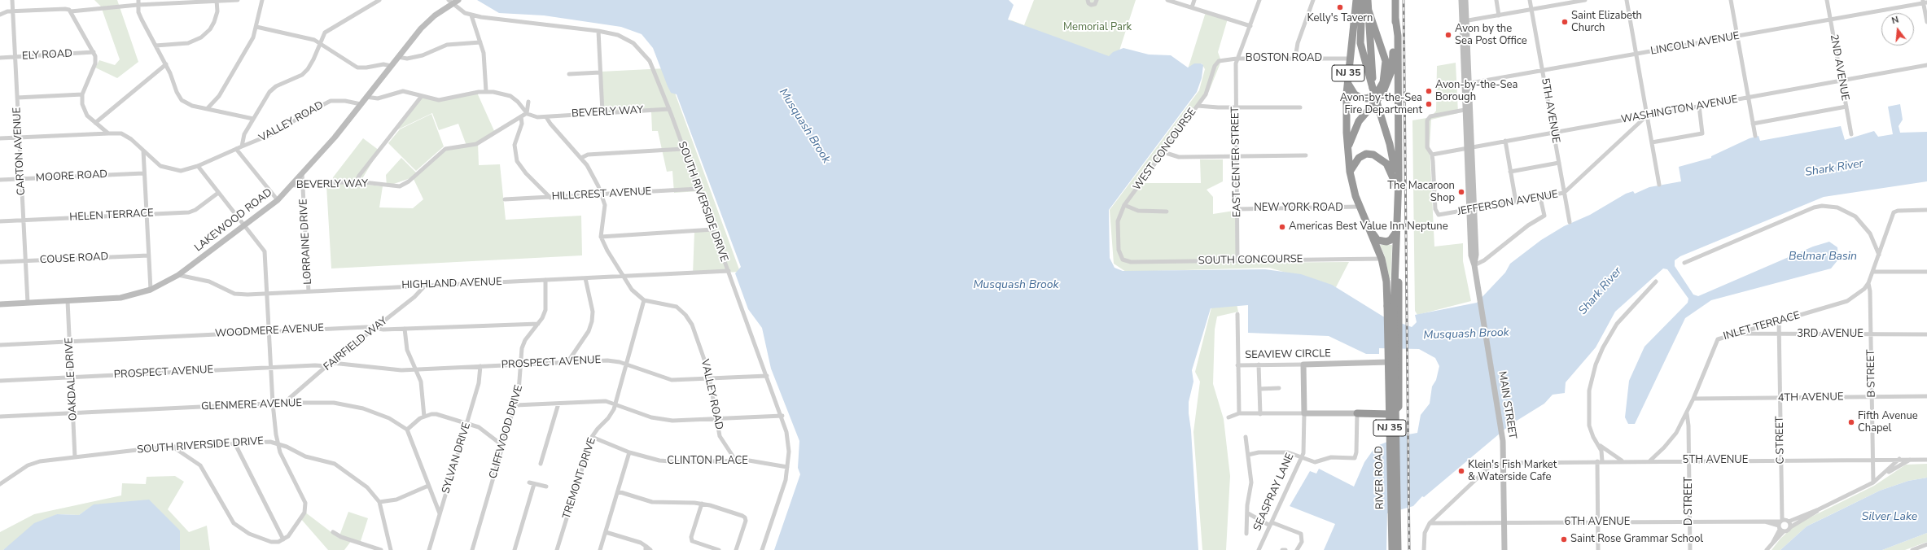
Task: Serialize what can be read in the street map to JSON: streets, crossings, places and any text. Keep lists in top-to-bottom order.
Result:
{
  "streets": {
    "highway": ["NJ 35", "RIVER ROAD"],
    "street": [
      "LINCOLN AVENUE",
      "ELY ROAD",
      "BOSTON ROAD",
      "2ND AVENUE",
      "WASHINGTON AVENUE",
      "5TH AVENUE",
      "BEVERLY WAY",
      "VALLEY ROAD",
      "WEST CONCOURSE",
      "CARTON AVENUE",
      "EAST CENTER STREET",
      "MOORE ROAD",
      "HILLCREST AVENUE",
      "SOUTH RIVERSIDE DRIVE",
      "JEFFERSON AVENUE",
      "NEW YORK ROAD",
      "HELEN TERRACE",
      "LAKEWOOD ROAD",
      "LORRAINE DRIVE",
      "COUSE ROAD",
      "SOUTH CONCOURSE",
      "HIGHLAND AVENUE",
      "INLET TERRACE",
      "WOODMERE AVENUE",
      "3RD AVENUE",
      "FAIRFIELD WAY",
      "SEAVIEW CIRCLE",
      "PROSPECT AVENUE",
      "B STREET",
      "OAKDALE DRIVE",
      "4TH AVENUE",
      "GLENMERE AVENUE",
      "MAIN STREET",
      "CLIFFWOOD DRIVE",
      "C STREET",
      "SYLVAN DRIVE",
      "CLINTON PLACE",
      "TREMONT DRIVE",
      "SEASPRAY LANE",
      "D STREET",
      "6TH AVENUE"
    ]
  },
  "crossings": [
    ["LINCOLN AVENUE", "2ND AVENUE"],
    ["LINCOLN AVENUE", "5TH AVENUE"],
    ["LINCOLN AVENUE", "MAIN STREET"],
    ["ELY ROAD", "CARTON AVENUE"],
    ["BOSTON ROAD", "NJ 35"],
    ["BOSTON ROAD", "WEST CONCOURSE"],
    ["BOSTON ROAD", "EAST CENTER STREET"],
    ["2ND AVENUE", "WASHINGTON AVENUE"],
    ["NJ 35", "NEW YORK ROAD"],
    ["NJ 35", "SOUTH CONCOURSE"],
    ["NJ 35", "RIVER ROAD"],
    ["WASHINGTON AVENUE", "5TH AVENUE"],
    ["WASHINGTON AVENUE", "JEFFERSON AVENUE"],
    ["WASHINGTON AVENUE", "MAIN STREET"],
    ["5TH AVENUE", "JEFFERSON AVENUE"],
    ["5TH AVENUE", "INLET TERRACE"],
    ["5TH AVENUE", "B STREET"],
    ["5TH AVENUE", "MAIN STREET"],
    ["5TH AVENUE", "C STREET"],
    ["5TH AVENUE", "D STREET"],
    ["BEVERLY WAY", "SOUTH RIVERSIDE DRIVE"],
    ["BEVERLY WAY", "LAKEWOOD ROAD"],
    ["BEVERLY WAY", "LORRAINE DRIVE"],
    ["VALLEY ROAD", "CARTON AVENUE"],
    ["VALLEY ROAD", "LAKEWOOD ROAD"],
    ["VALLEY ROAD", "HIGHLAND AVENUE"],
    ["VALLEY ROAD", "PROSPECT AVENUE"],
    ["VALLEY ROAD", "CLINTON PLACE"],
    ["VALLEY ROAD", "TREMONT DRIVE"],
    ["WEST CONCOURSE", "EAST CENTER STREET"],
    ["WEST CONCOURSE", "SOUTH CONCOURSE"],
    ["CARTON AVENUE", "MOORE ROAD"],
    ["CARTON AVENUE", "HELEN TERRACE"],
    ["CARTON AVENUE", "LAKEWOOD ROAD"],
    ["CARTON AVENUE", "COUSE ROAD"],
    ["EAST CENTER STREET", "NEW YORK ROAD"],
    ["EAST CENTER STREET", "SOUTH CONCOURSE"],
    ["HILLCREST AVENUE", "SOUTH RIVERSIDE DRIVE"],
    ["SOUTH RIVERSIDE DRIVE", "LAKEWOOD ROAD"],
    ["SOUTH RIVERSIDE DRIVE", "HIGHLAND AVENUE"],
    ["SOUTH RIVERSIDE DRIVE", "PROSPECT AVENUE"],
    ["SOUTH RIVERSIDE DRIVE", "OAKDALE DRIVE"],
    ["SOUTH RIVERSIDE DRIVE", "CLINTON PLACE"],
    ["JEFFERSON AVENUE", "MAIN STREET"],
    ["LAKEWOOD ROAD", "LORRAINE DRIVE"],
    ["LAKEWOOD ROAD", "HIGHLAND AVENUE"],
    ["LAKEWOOD ROAD", "OAKDALE DRIVE"],
    ["LORRAINE DRIVE", "HIGHLAND AVENUE"],
    ["HIGHLAND AVENUE", "FAIRFIELD WAY"],
    ["HIGHLAND AVENUE", "CLIFFWOOD DRIVE"],
    ["INLET TERRACE", "3RD AVENUE"],
    ["INLET TERRACE", "B STREET"],
    ["INLET TERRACE", "4TH AVENUE"],
    ["INLET TERRACE", "C STREET"],
    ["INLET TERRACE", "D STREET"],
    ["WOODMERE AVENUE", "FAIRFIELD WAY"],
    ["WOODMERE AVENUE", "OAKDALE DRIVE"],
    ["WOODMERE AVENUE", "CLIFFWOOD DRIVE"],
    ["3RD AVENUE", "B STREET"],
    ["3RD AVENUE", "C STREET"],
    ["FAIRFIELD WAY", "PROSPECT AVENUE"],
    ["FAIRFIELD WAY", "GLENMERE AVENUE"],
    ["SEAVIEW CIRCLE", "RIVER ROAD"],
    ["SEAVIEW CIRCLE", "SEASPRAY LANE"],
    ["PROSPECT AVENUE", "OAKDALE DRIVE"],
    ["PROSPECT AVENUE", "CLIFFWOOD DRIVE"],
    ["PROSPECT AVENUE", "SYLVAN DRIVE"],
    ["PROSPECT AVENUE", "TREMONT DRIVE"],
    ["B STREET", "4TH AVENUE"],
    ["OAKDALE DRIVE", "GLENMERE AVENUE"],
    ["4TH AVENUE", "C STREET"],
    ["MAIN STREET", "6TH AVENUE"],
    ["C STREET", "6TH AVENUE"],
    ["CLINTON PLACE", "TREMONT DRIVE"],
    ["D STREET", "6TH AVENUE"]
  ],
  "water": [
    "Musquash Brook",
    "Shark River",
    "Belmar Basin",
    "Silver Lake"
  ],
  "parks": ["Memorial Park"],
  "places": [
    "Kelly's Tavern",
    "Saint Elizabeth Church",
    "Avon by the Sea Post Office",
    "Avon-by-the-Sea Borough",
    "Avon-by-the-Sea Fire Department",
    "The Macaroon Shop",
    "Americas Best Value Inn Neptune",
    "Fifth Avenue Chapel",
    "Klein's Fish Market & Waterside Cafe",
    "Saint Rose Grammar School"
  ],
  "north": "top"
}
